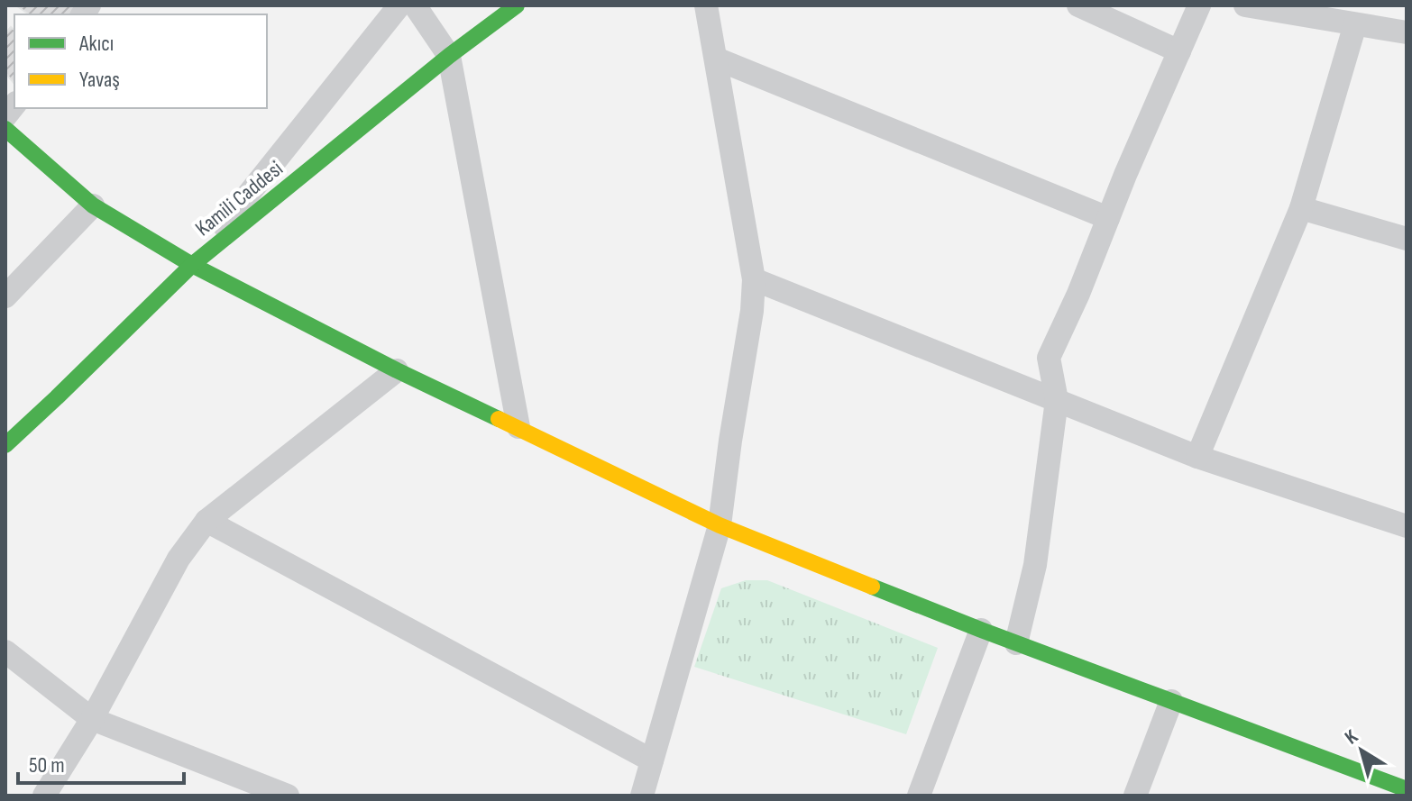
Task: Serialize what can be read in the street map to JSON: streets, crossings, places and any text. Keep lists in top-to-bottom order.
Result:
{
  "streets": {
    "street": ["Kamili Caddesi"]
  },
  "legend": ["Akıcı", "Yavaş"],
  "scale_bar": "50 m",
  "north": "top left"
}
